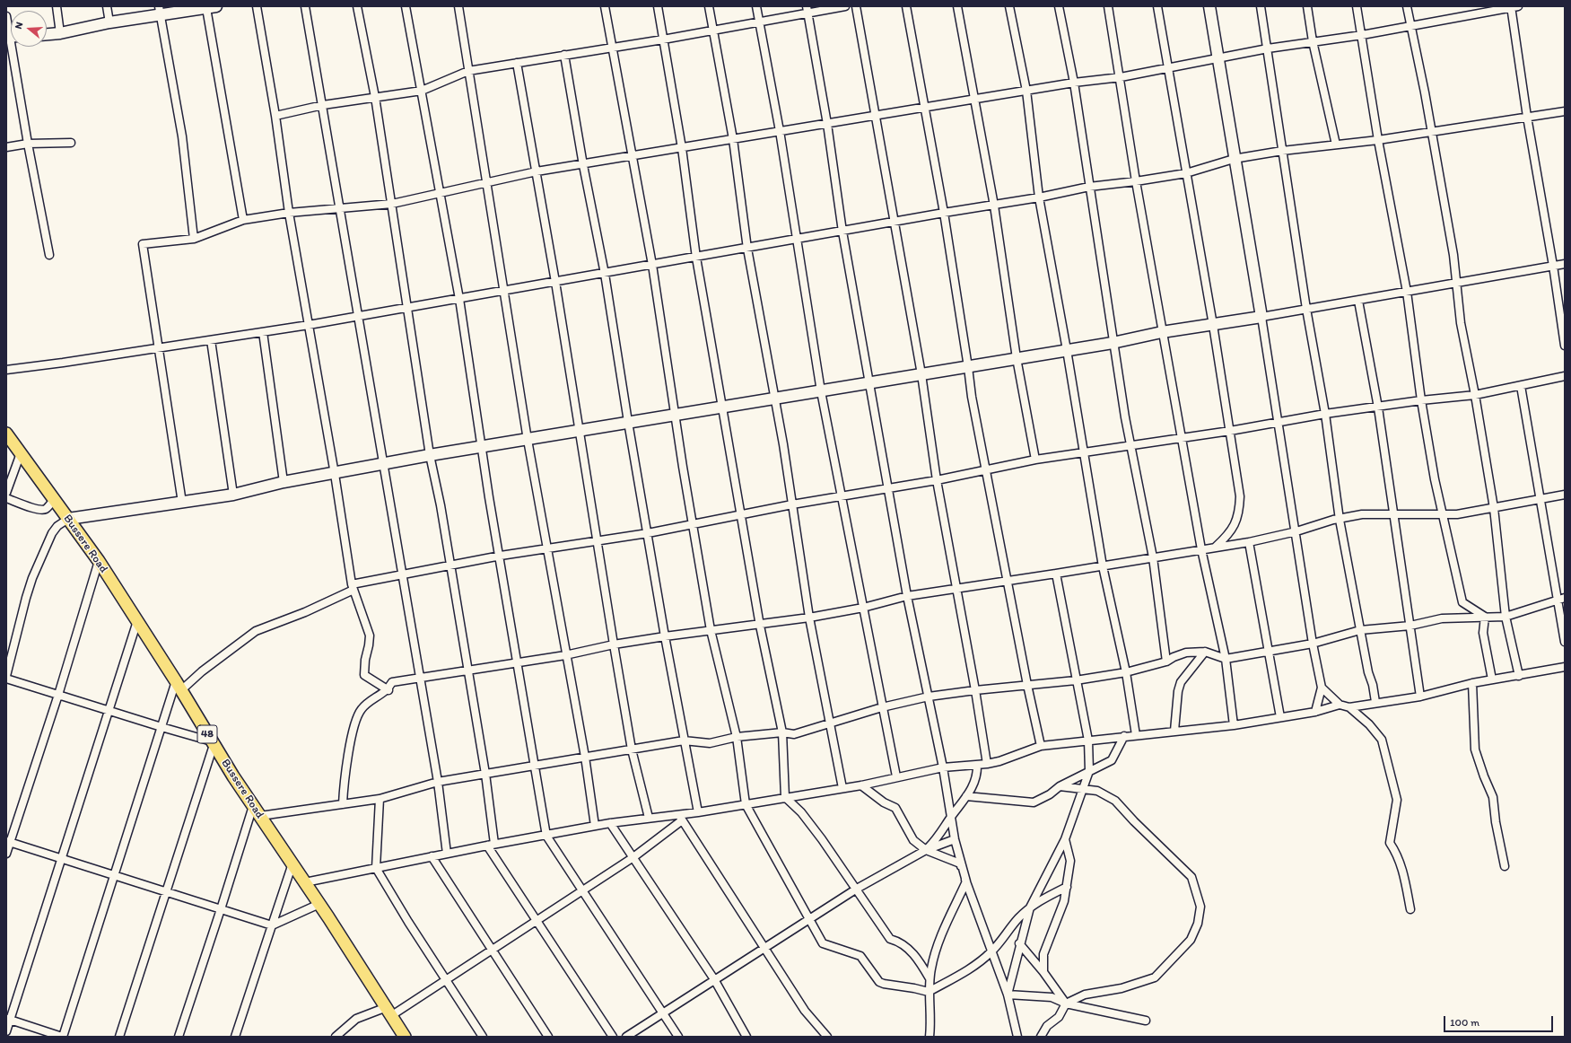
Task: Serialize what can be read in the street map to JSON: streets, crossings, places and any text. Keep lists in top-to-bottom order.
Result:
{
  "streets": {
    "main road": ["Bussere Road", "48"]
  },
  "scale_bar": "100 m",
  "north": "left"
}
